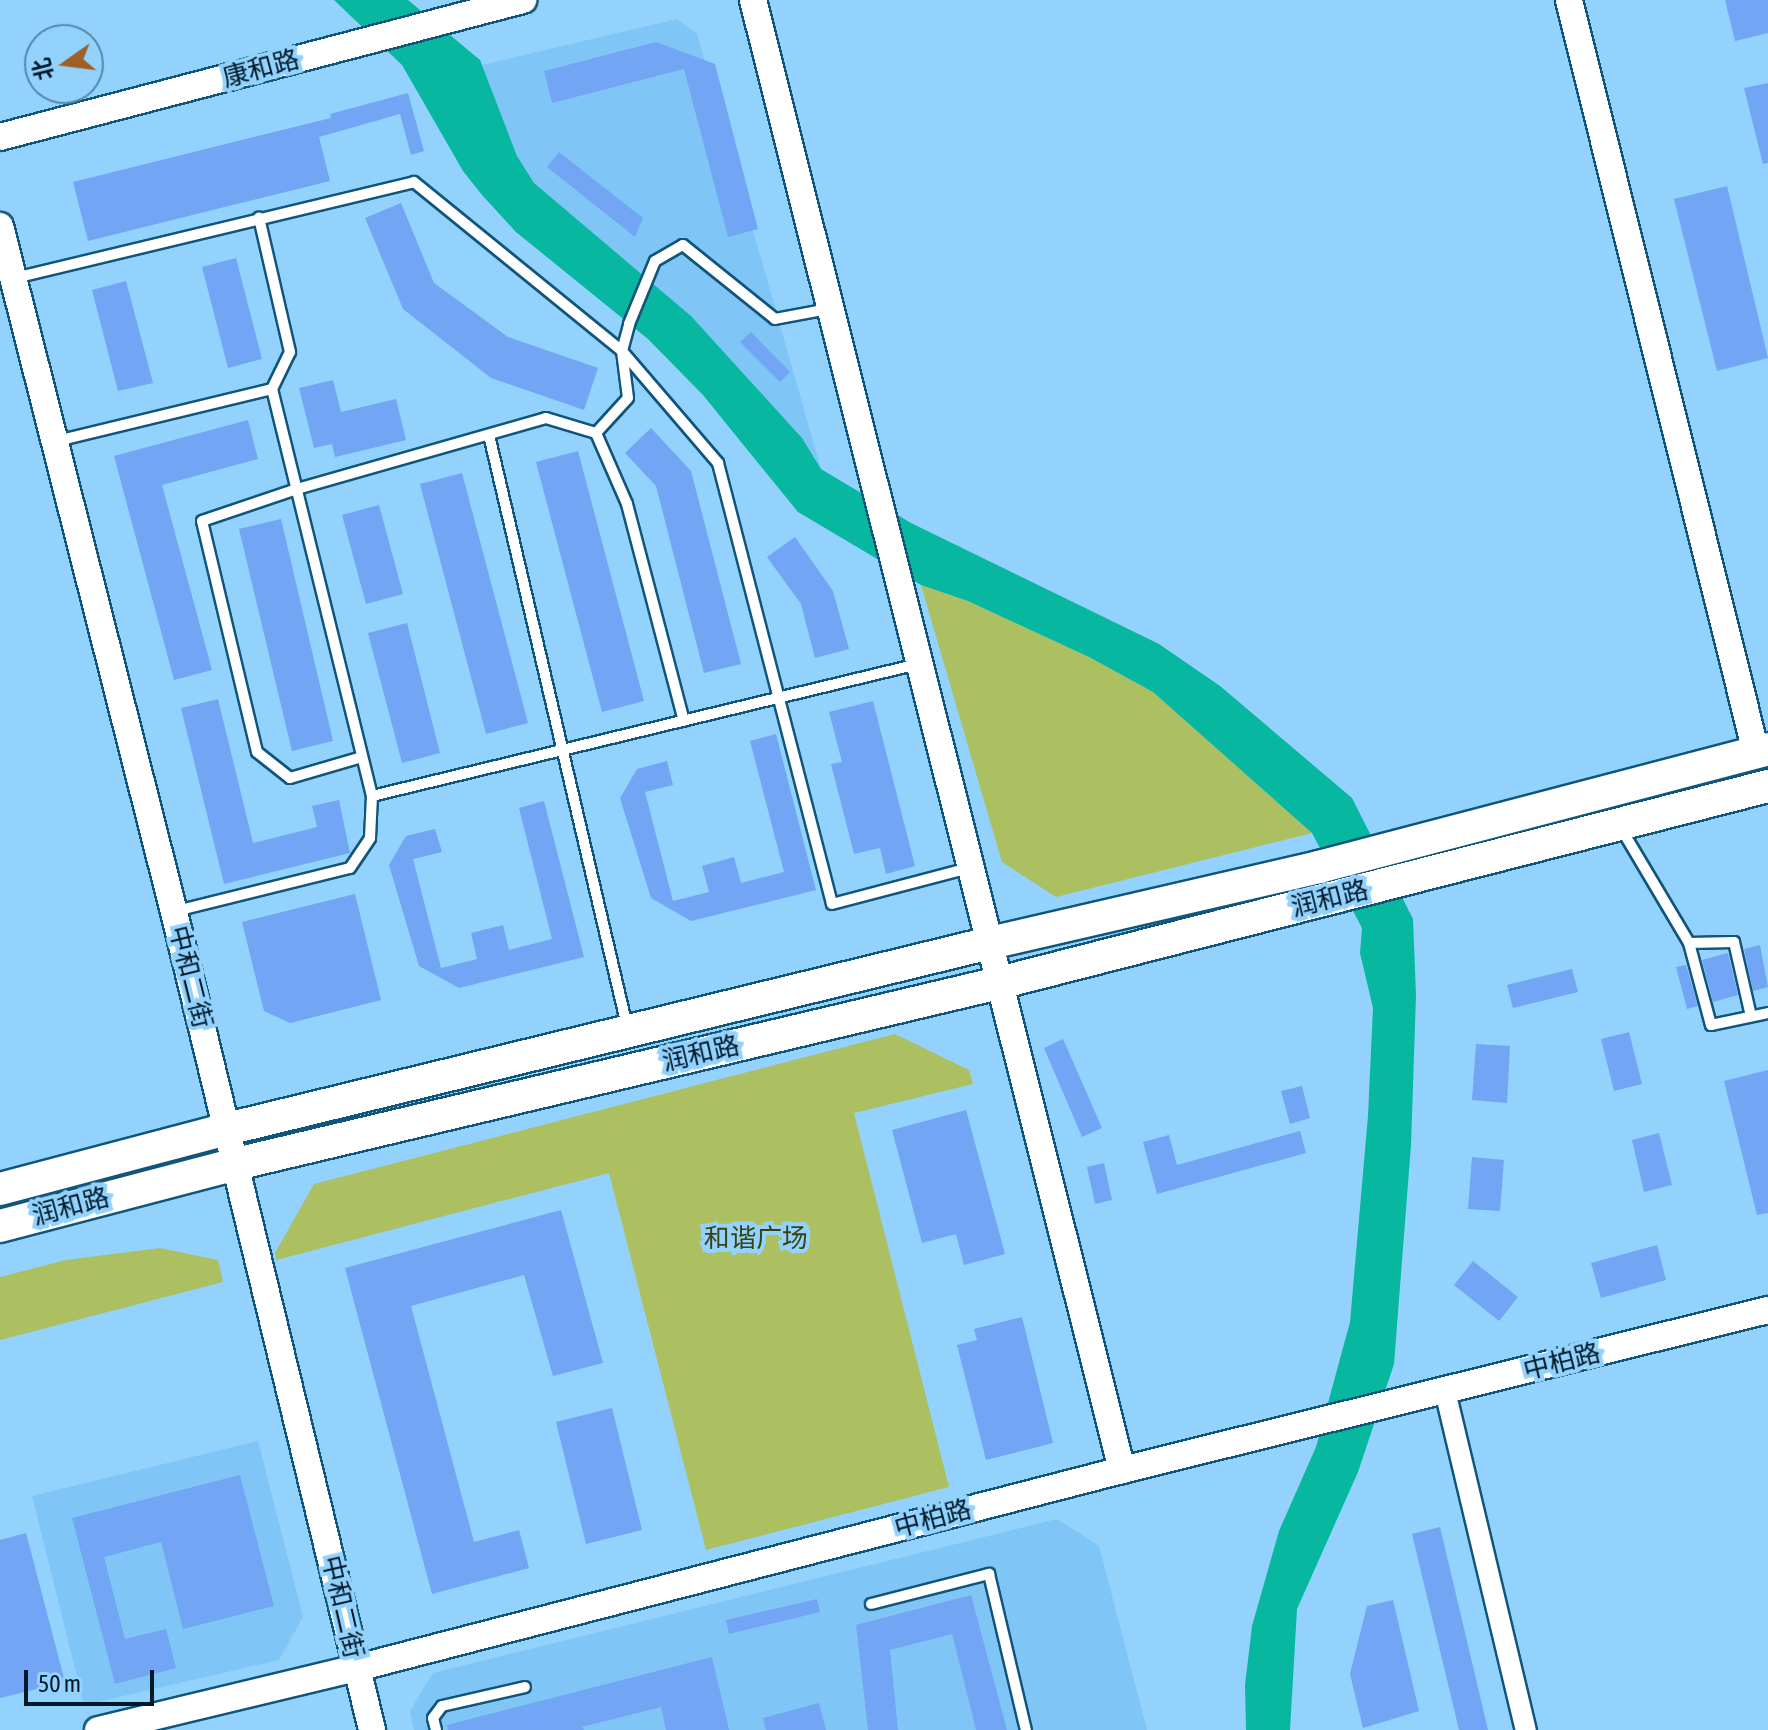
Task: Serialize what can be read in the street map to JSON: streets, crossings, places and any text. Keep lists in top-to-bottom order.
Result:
{
  "streets": {
    "main road": ["润和路"],
    "street": ["康和路", "中和二街", "中柏路"]
  },
  "crossings": [
    ["润和路", "中和二街"],
    ["中和二街", "中柏路"]
  ],
  "parks": ["和谐广场"],
  "scale_bar": "50 m",
  "north": "left"
}
